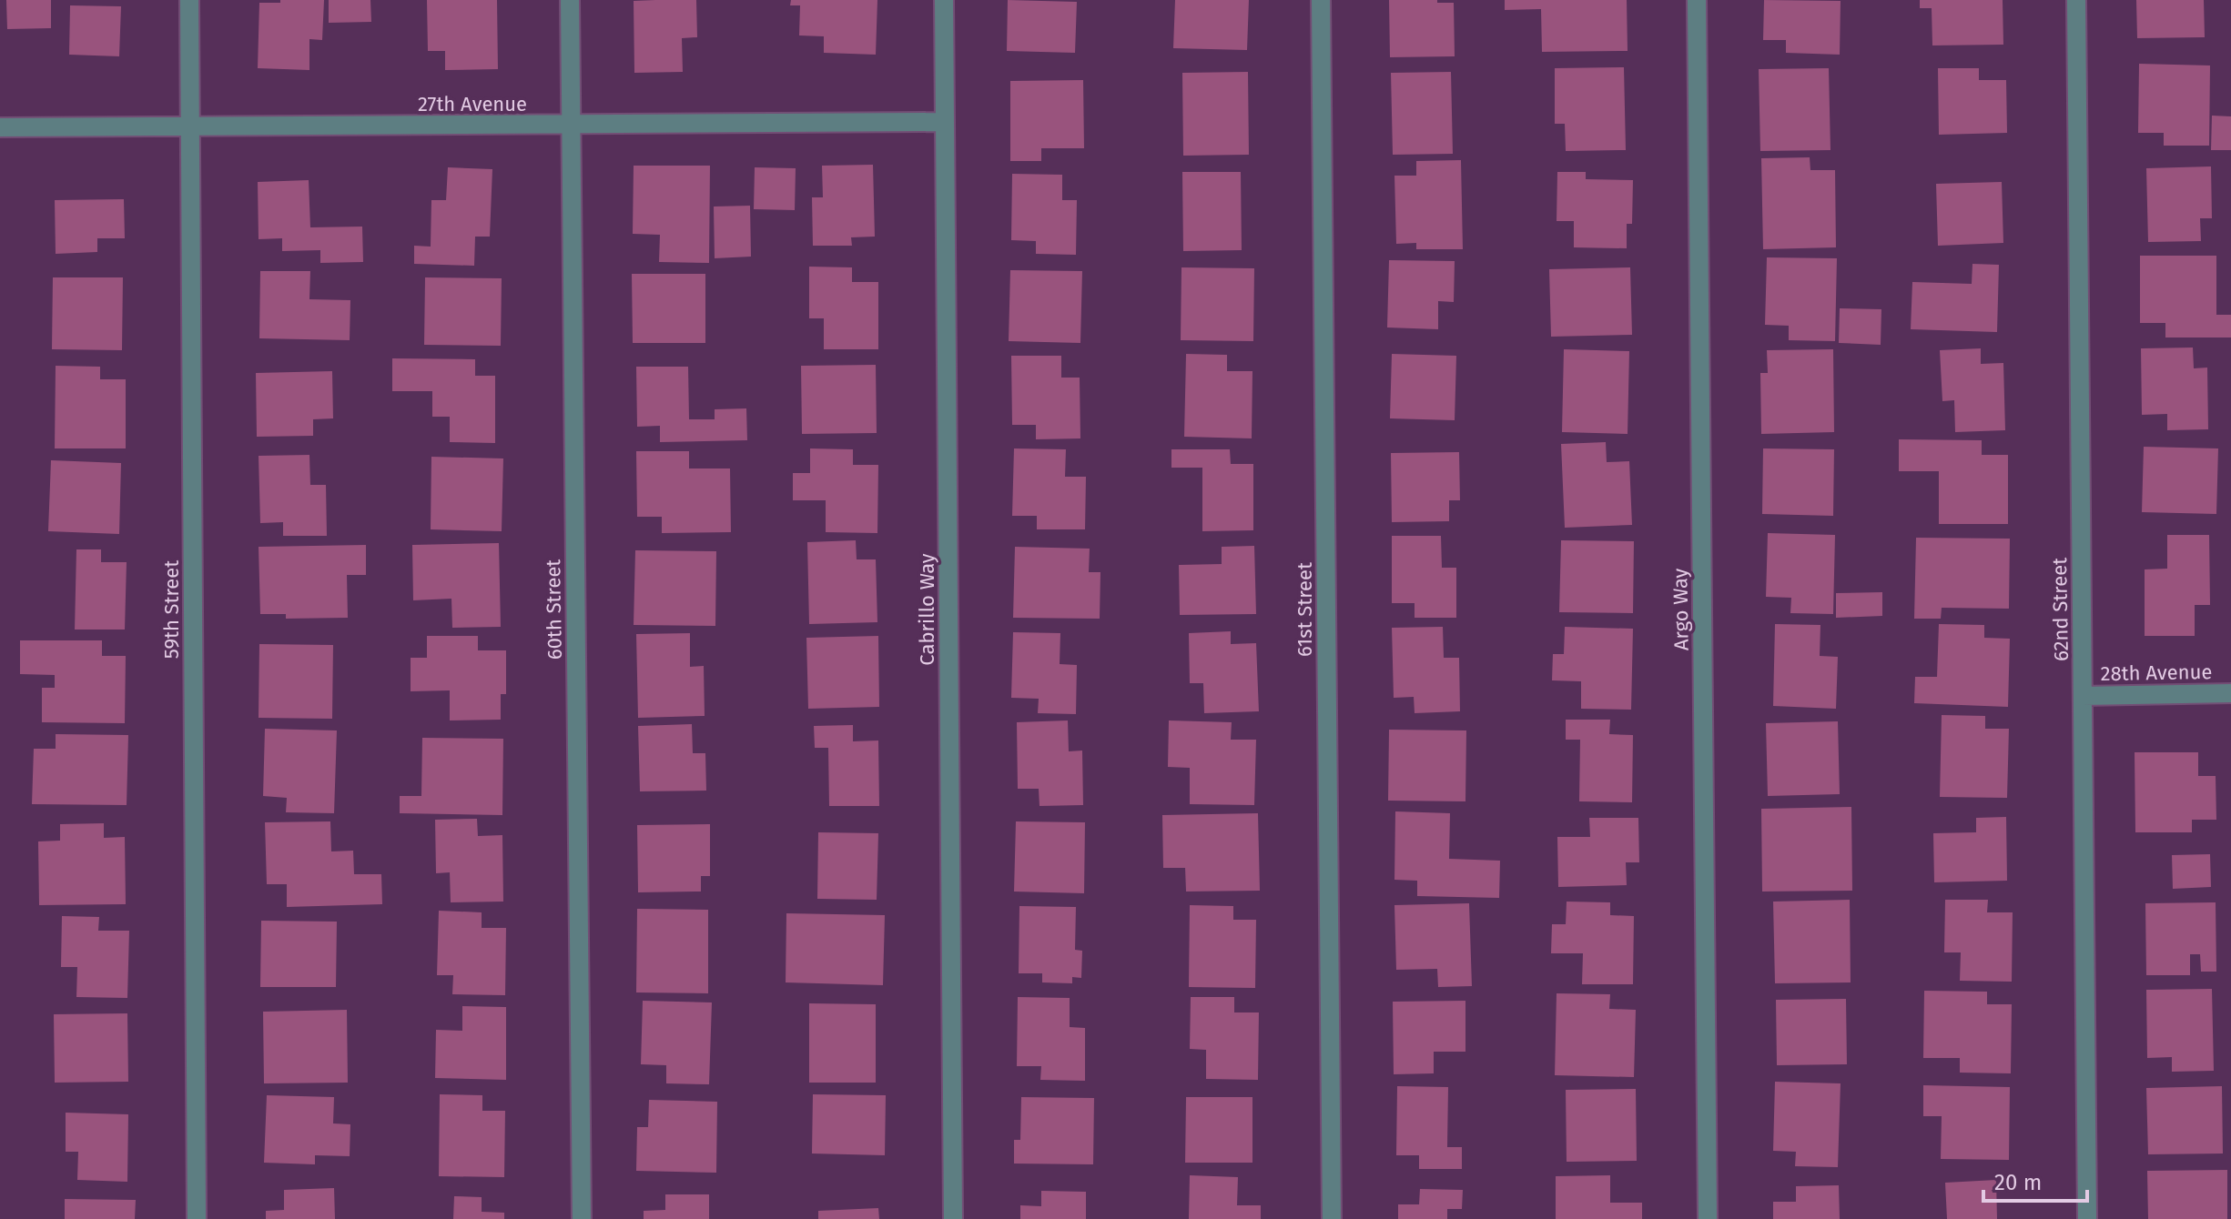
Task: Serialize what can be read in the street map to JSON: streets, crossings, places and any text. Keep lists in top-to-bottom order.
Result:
{
  "streets": {
    "street": [
      "27th Avenue",
      "59th Street",
      "60th Street",
      "Cabrillo Way",
      "61st Street",
      "Argo Way",
      "62nd Street",
      "28th Avenue"
    ]
  },
  "crossings": [
    ["27th Avenue", "59th Street"],
    ["27th Avenue", "60th Street"],
    ["27th Avenue", "Cabrillo Way"],
    ["62nd Street", "28th Avenue"]
  ],
  "scale_bar": "20 m"
}
